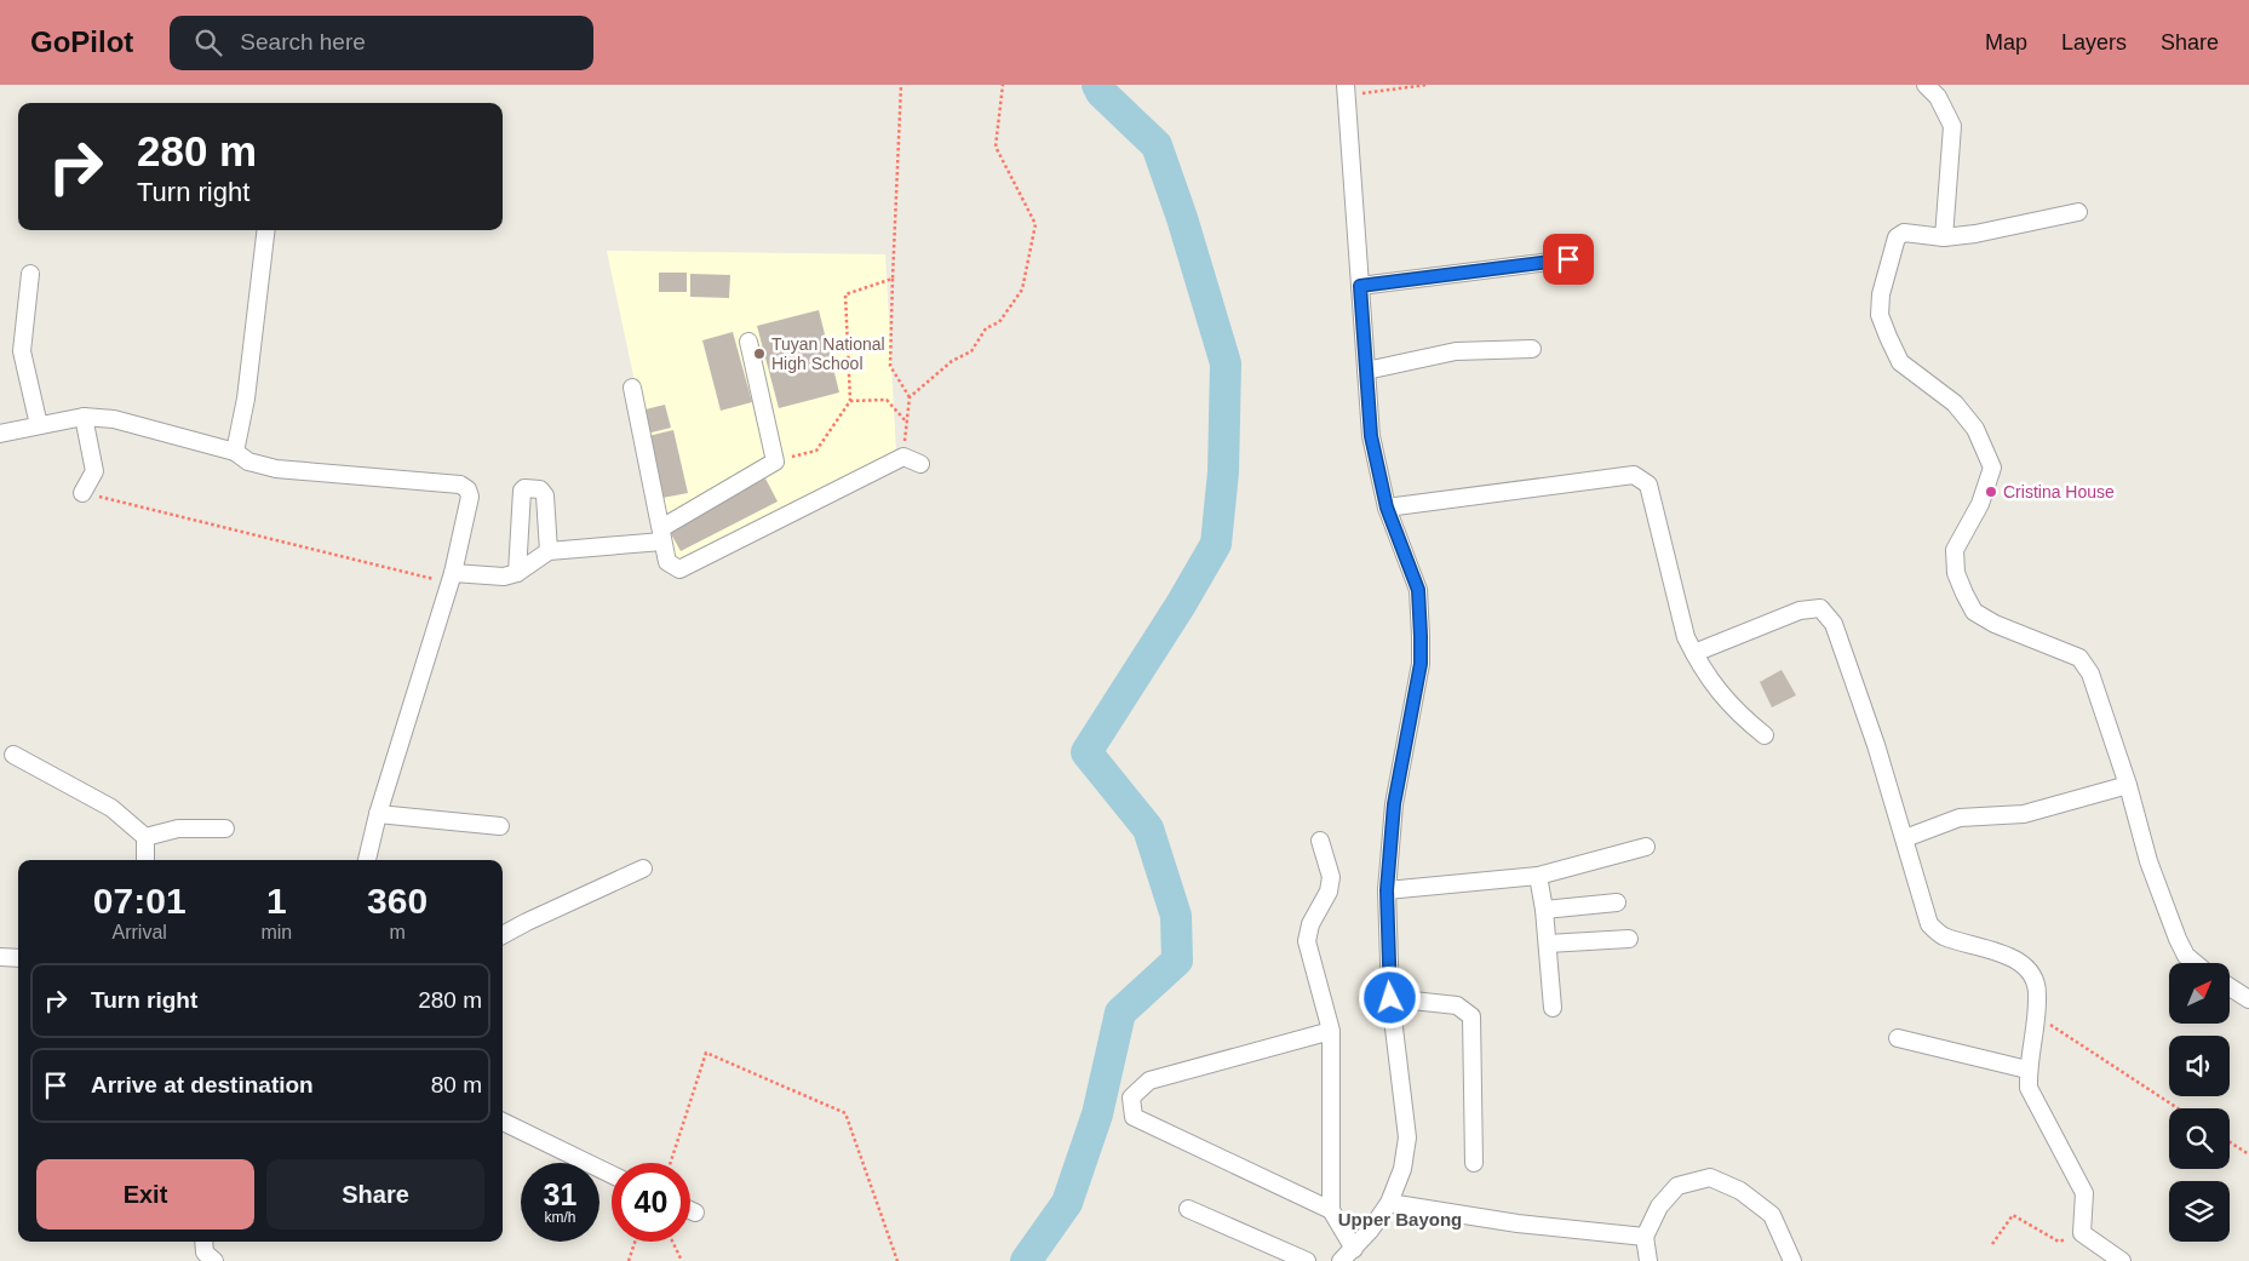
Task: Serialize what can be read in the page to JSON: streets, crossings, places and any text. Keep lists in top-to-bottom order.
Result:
{
  "districts": ["Upper Bayong"],
  "places": ["Tuyan National High School", "Cristina House"],
  "north": "top right",
  "page": {
    "header": "GoPilot",
    "search": "Search here",
    "nav": ["Map", "Layers", "Share"],
    "turn": ["280 m", "Turn right"],
    "eta": [
      "07:01",
      "Arrival",
      "1",
      "min",
      "360",
      "m"
    ],
    "list": [
      {
        "name": "Turn right",
        "value": "280 m"
      },
      {
        "name": "Arrive at destination",
        "value": "80 m"
      }
    ],
    "buttons": ["Exit", "Share"],
    "speed": "31 km/h",
    "limit": "40"
  }
}
